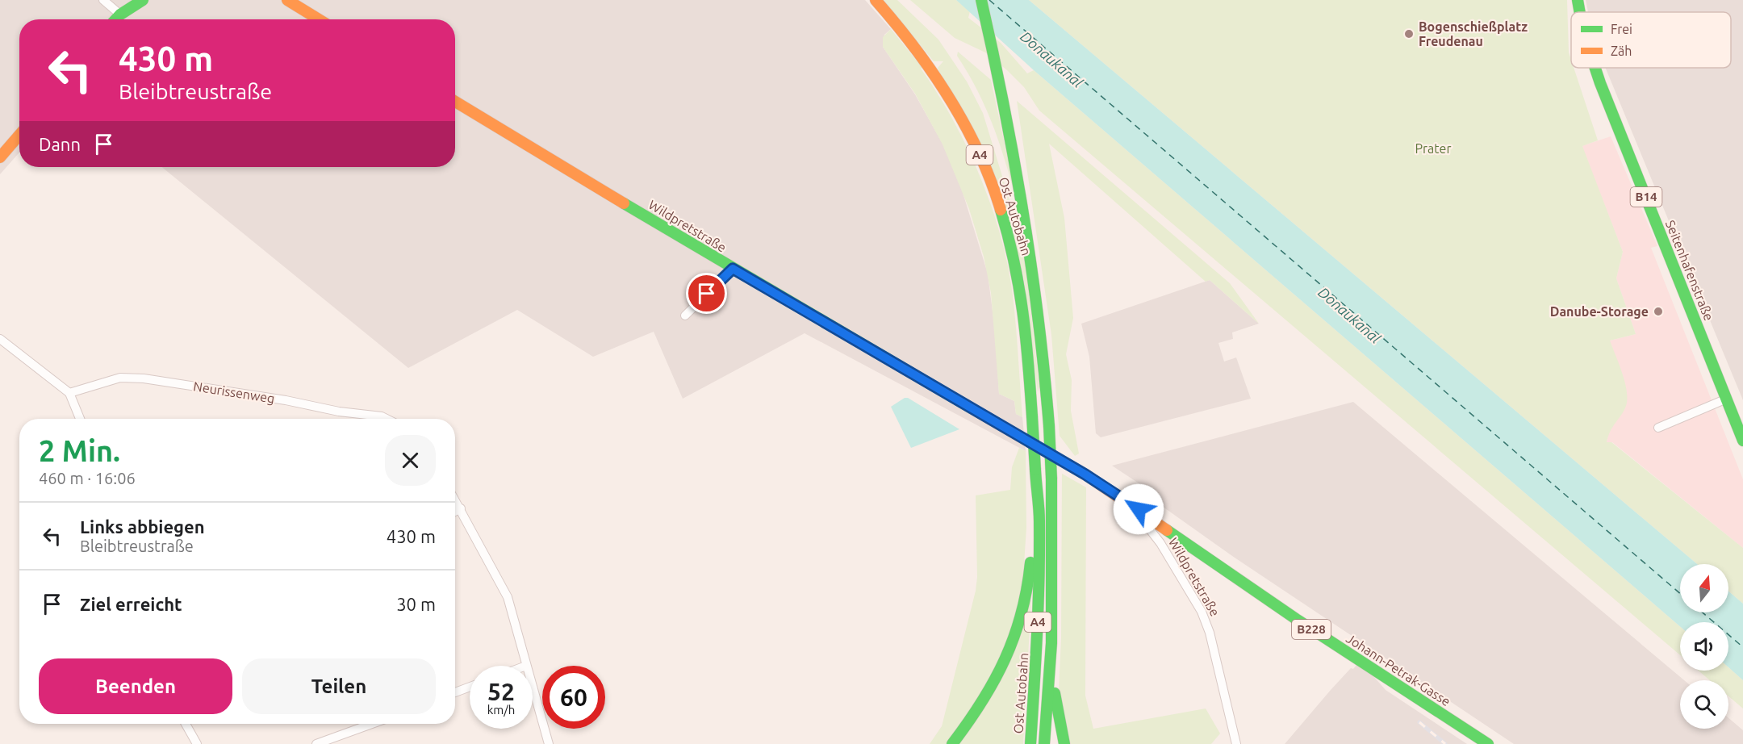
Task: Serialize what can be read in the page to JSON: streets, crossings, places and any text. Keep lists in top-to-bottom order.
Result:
{
  "streets": {
    "main road": [
      "A4",
      "B14",
      "Ost Autobahn",
      "Wildpretstraße",
      "Seitenhafenstraße",
      "B228",
      "Johann-Petrak-Gasse"
    ],
    "street": ["Neurissenweg"]
  },
  "crossings": [
    ["Wildpretstraße", "Johann-Petrak-Gasse"]
  ],
  "water": ["Donaukanal"],
  "parks": ["Prater"],
  "places": ["Bogenschießplatz Freudenau", "Danube-Storage"],
  "legend": ["Frei", "Zäh"],
  "north": "top",
  "page": {
    "turn": ["430 m", "Bleibtreustraße"],
    "then": "Dann",
    "heading": ["2 Min.", "460 m · 16:06"],
    "list": [
      {
        "name": "Links abbiegen",
        "note": "Bleibtreustraße",
        "value": "430 m"
      },
      {
        "name": "Ziel erreicht",
        "value": "30 m"
      }
    ],
    "buttons": ["Beenden", "Teilen"],
    "speed": "52 km/h",
    "limit": "60"
  }
}
